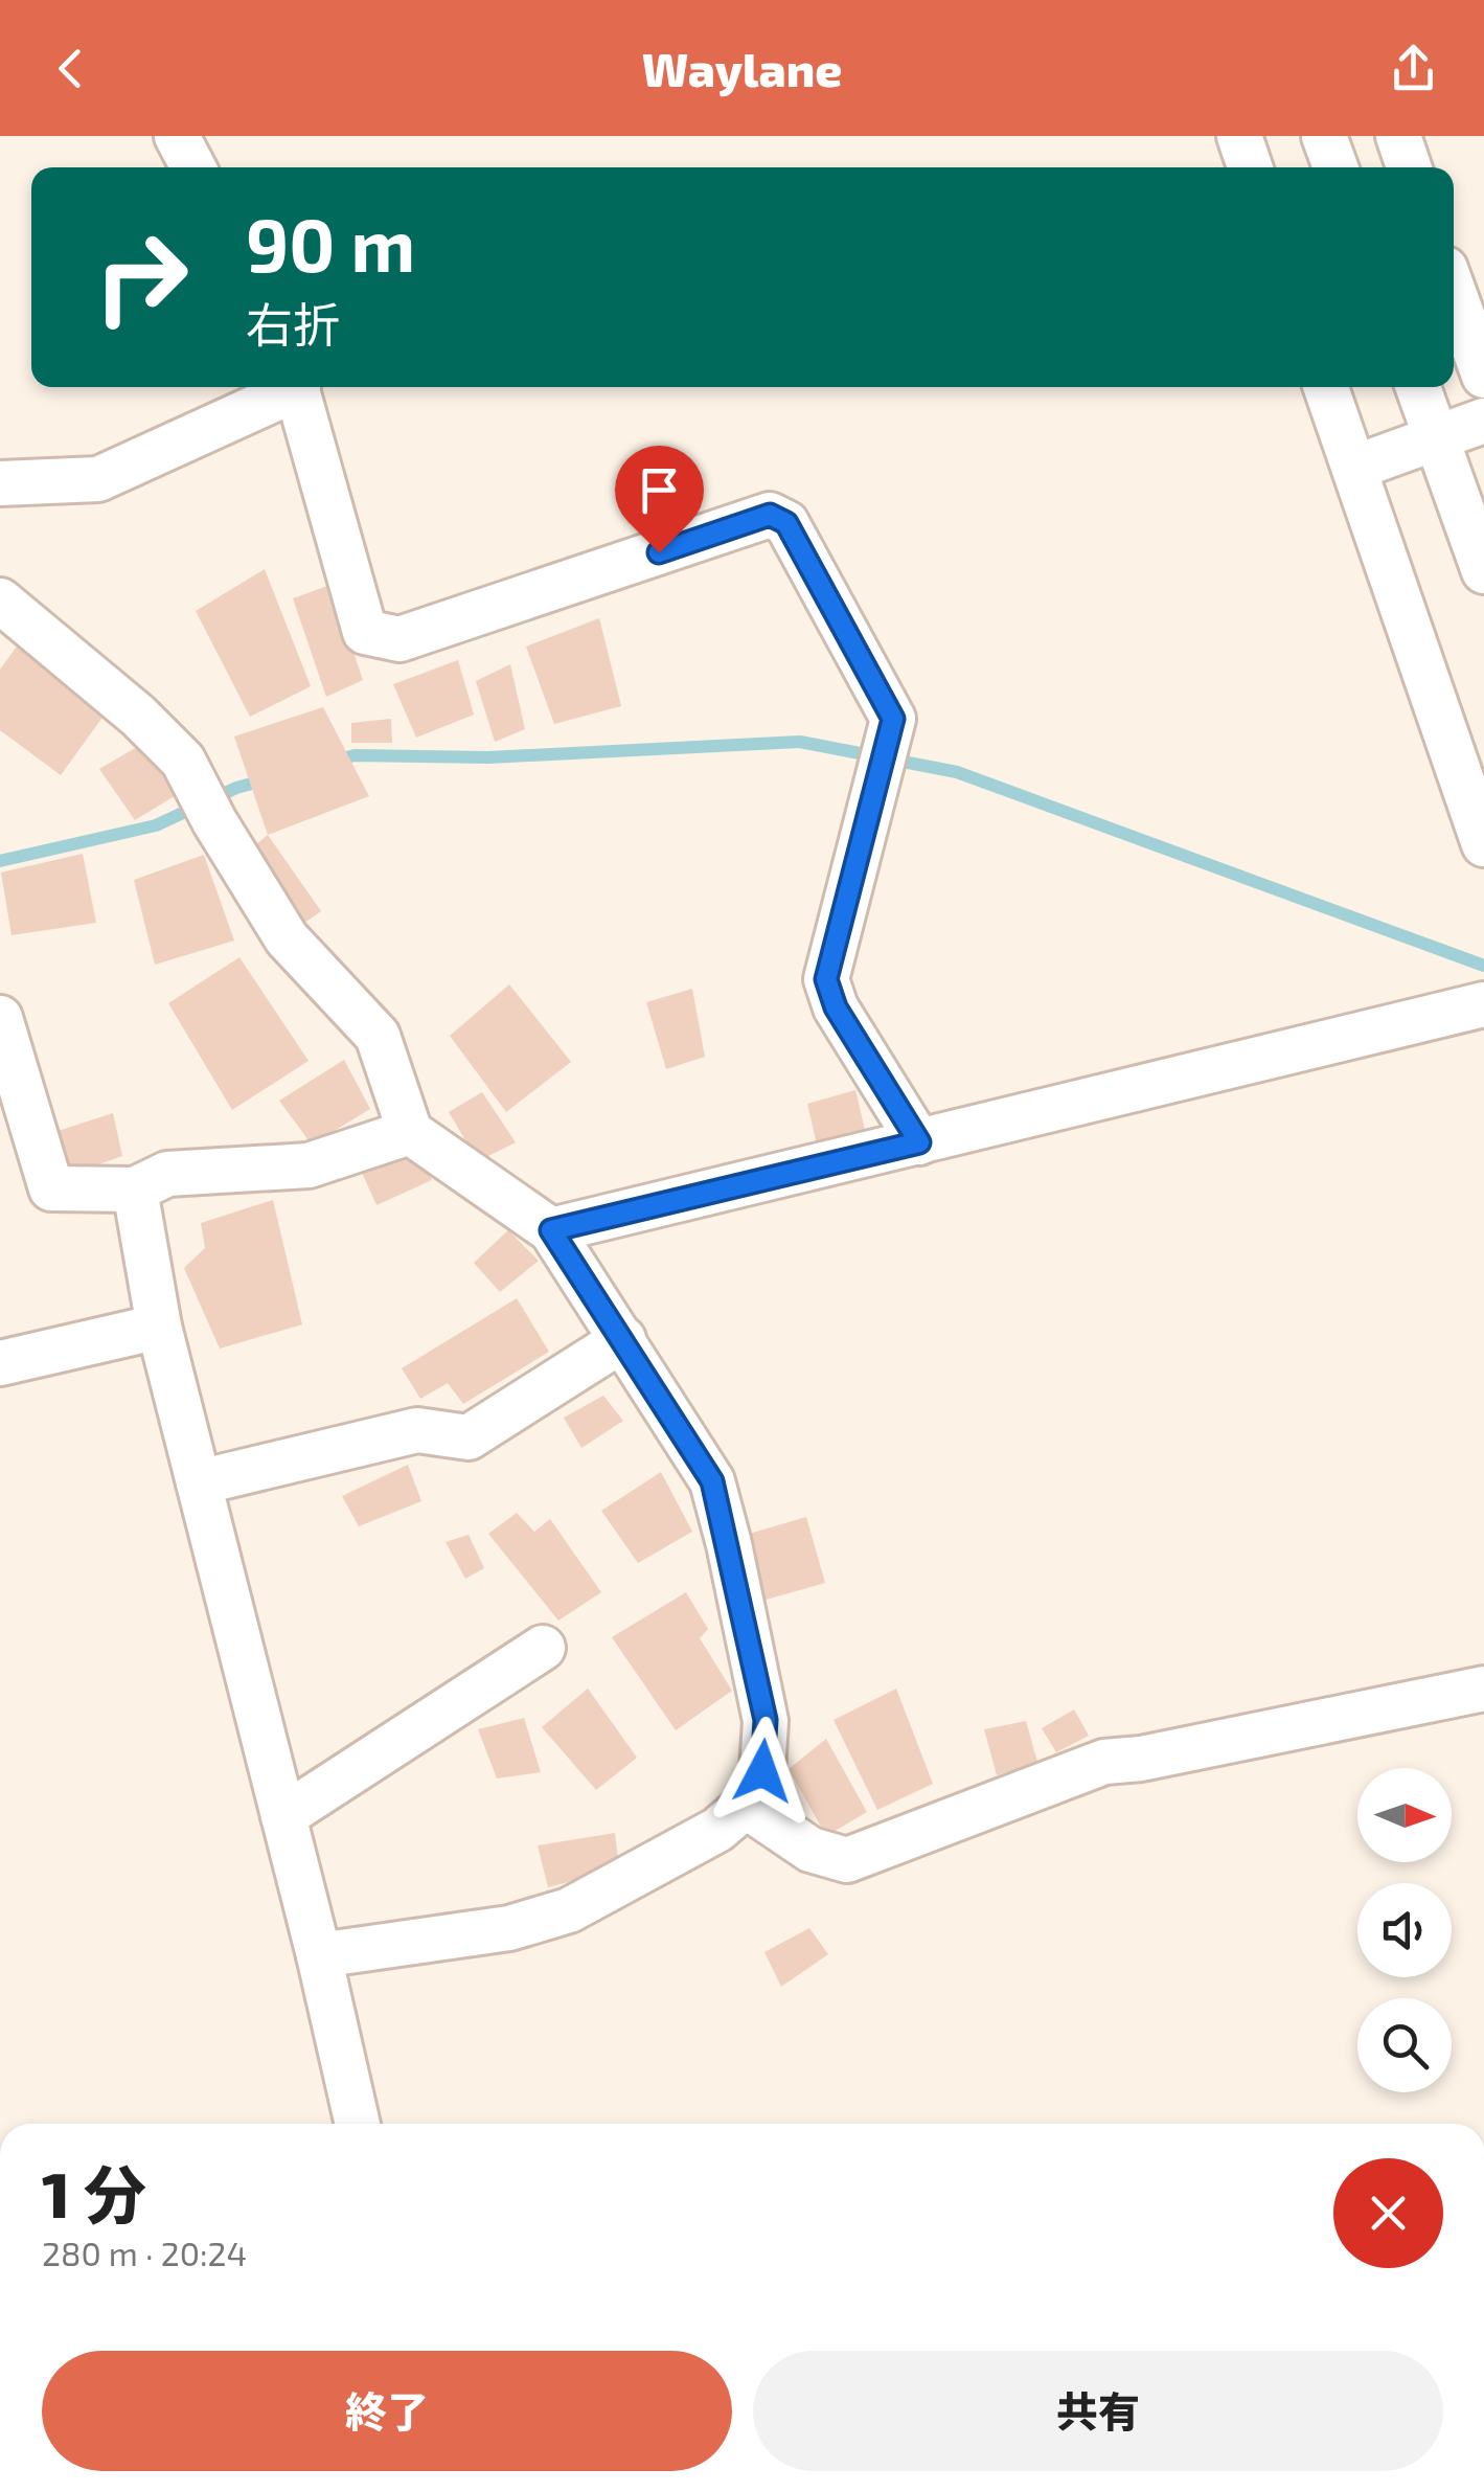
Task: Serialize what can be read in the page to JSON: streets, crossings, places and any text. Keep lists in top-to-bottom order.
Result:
{
  "north": "right",
  "page": {
    "header": "Waylane",
    "turn": ["90 m", "右折"],
    "heading": ["1 分", "280 m · 20:24"],
    "buttons": ["終了", "共有"]
  }
}
